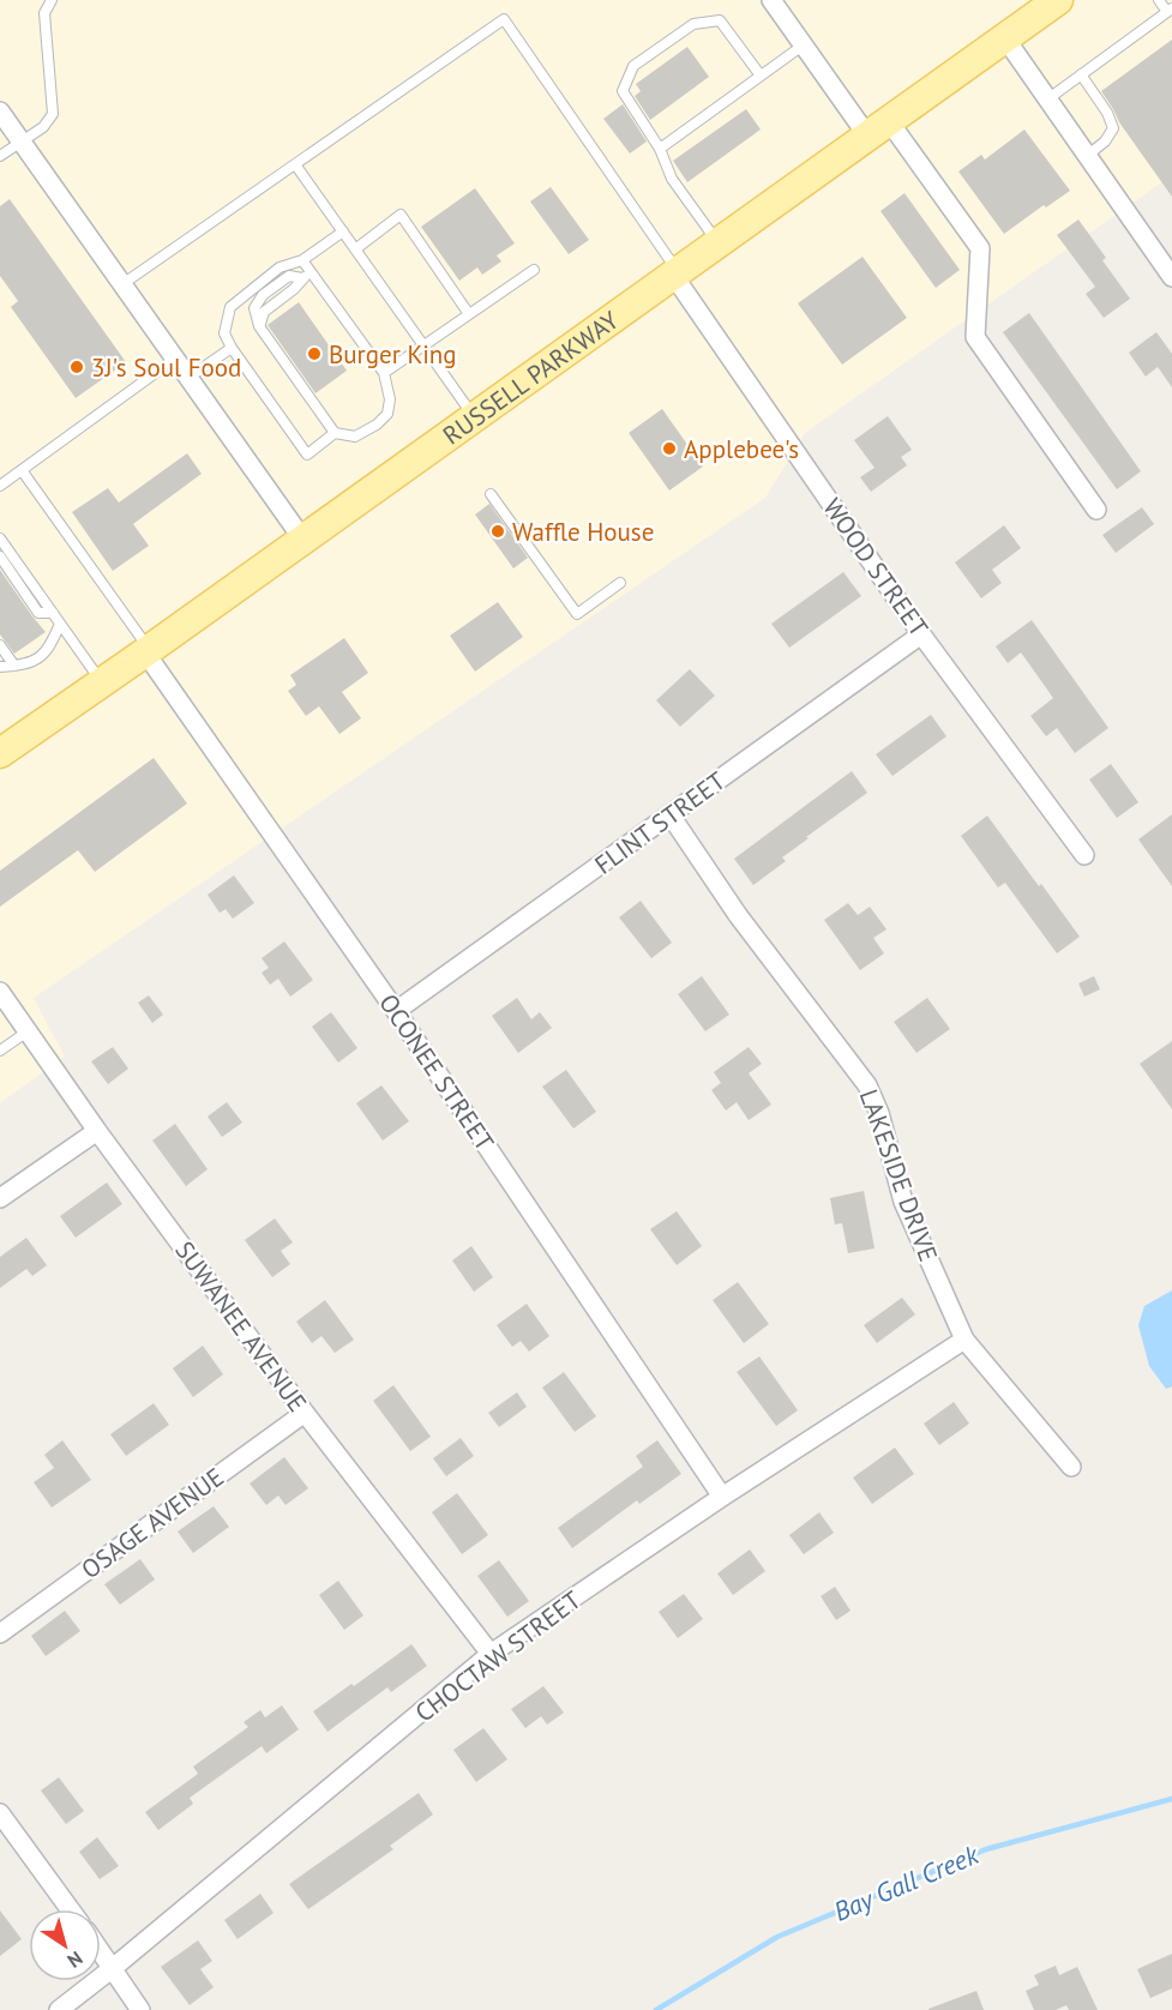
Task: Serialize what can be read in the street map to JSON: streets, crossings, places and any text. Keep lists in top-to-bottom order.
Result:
{
  "streets": {
    "main road": ["RUSSELL PARKWAY"],
    "street": [
      "WOOD STREET",
      "FLINT STREET",
      "OCONEE STREET",
      "LAKESIDE DRIVE",
      "SUWANEE AVENUE",
      "OSAGE AVENUE",
      "CHOCTAW STREET"
    ]
  },
  "crossings": [
    ["RUSSELL PARKWAY", "WOOD STREET"],
    ["RUSSELL PARKWAY", "OCONEE STREET"],
    ["WOOD STREET", "FLINT STREET"],
    ["FLINT STREET", "OCONEE STREET"],
    ["FLINT STREET", "LAKESIDE DRIVE"],
    ["OCONEE STREET", "CHOCTAW STREET"],
    ["LAKESIDE DRIVE", "CHOCTAW STREET"],
    ["SUWANEE AVENUE", "OSAGE AVENUE"],
    ["SUWANEE AVENUE", "CHOCTAW STREET"]
  ],
  "water": ["Bay Gall Creek"],
  "places": [
    "Burger King",
    "3J's Soul Food",
    "Applebee's",
    "Waffle House"
  ],
  "north": "bottom right"
}
